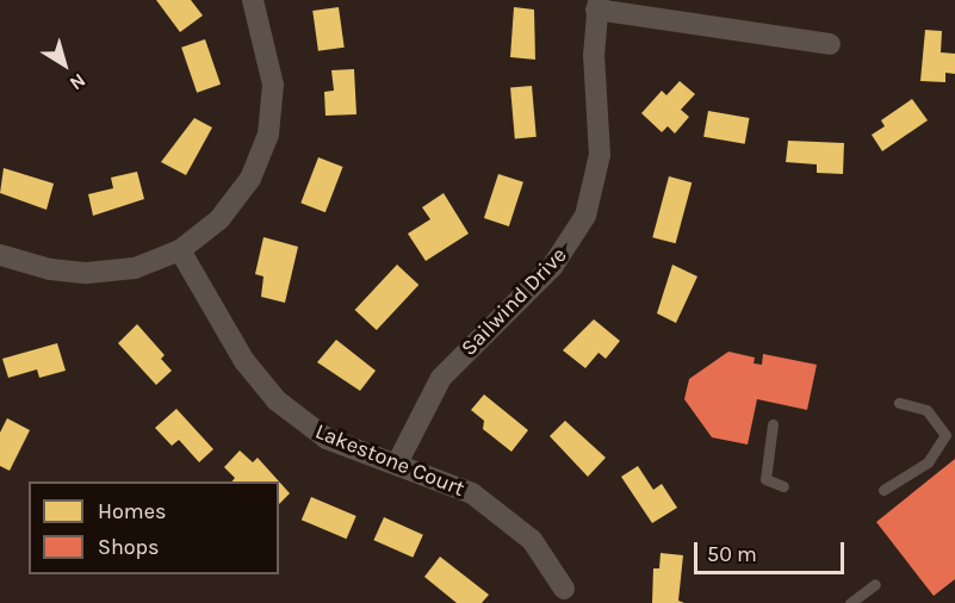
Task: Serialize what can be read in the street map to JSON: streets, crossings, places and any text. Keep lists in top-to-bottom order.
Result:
{
  "streets": {
    "street": ["Sailwind Drive", "Lakestone Court"]
  },
  "crossings": [
    ["Sailwind Drive", "Lakestone Court"]
  ],
  "legend": ["Homes", "Shops"],
  "scale_bar": "50 m",
  "north": "bottom right"
}
